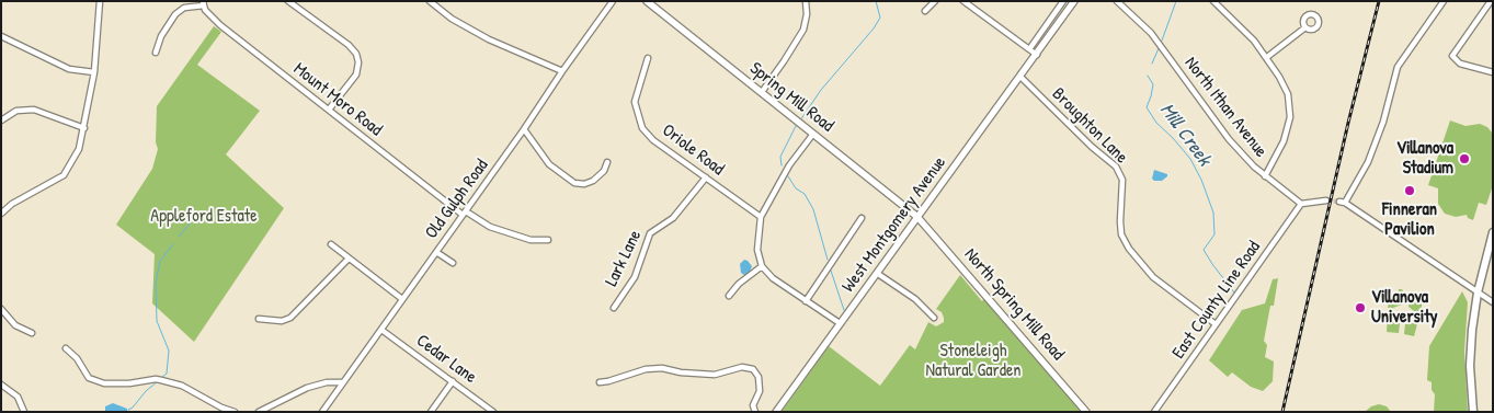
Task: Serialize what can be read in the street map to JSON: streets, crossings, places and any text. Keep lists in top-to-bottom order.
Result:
{
  "streets": {
    "main road": ["Spring Mill Road", "West Montgomery Avenue", "North Spring Mill Road"],
    "street": [
      "Mount Moro Road",
      "North Ithan Avenue",
      "Broughton Lane",
      "Oriole Road",
      "Old Gulph Road",
      "Lark Lane",
      "East County Line Road",
      "Cedar Lane"
    ]
  },
  "crossings": [
    ["Spring Mill Road", "West Montgomery Avenue"],
    ["Spring Mill Road", "North Spring Mill Road"],
    ["Mount Moro Road", "Old Gulph Road"],
    ["North Ithan Avenue", "East County Line Road"],
    ["Broughton Lane", "West Montgomery Avenue"],
    ["Broughton Lane", "East County Line Road"],
    ["Oriole Road", "Lark Lane"],
    ["Old Gulph Road", "Cedar Lane"],
    ["West Montgomery Avenue", "North Spring Mill Road"]
  ],
  "water": ["Mill Creek"],
  "parks": ["Appleford Estate", "Stoneleigh Natural Garden"],
  "places": ["Villanova Stadium", "Finneran Pavilion", "Villanova University"]
}
